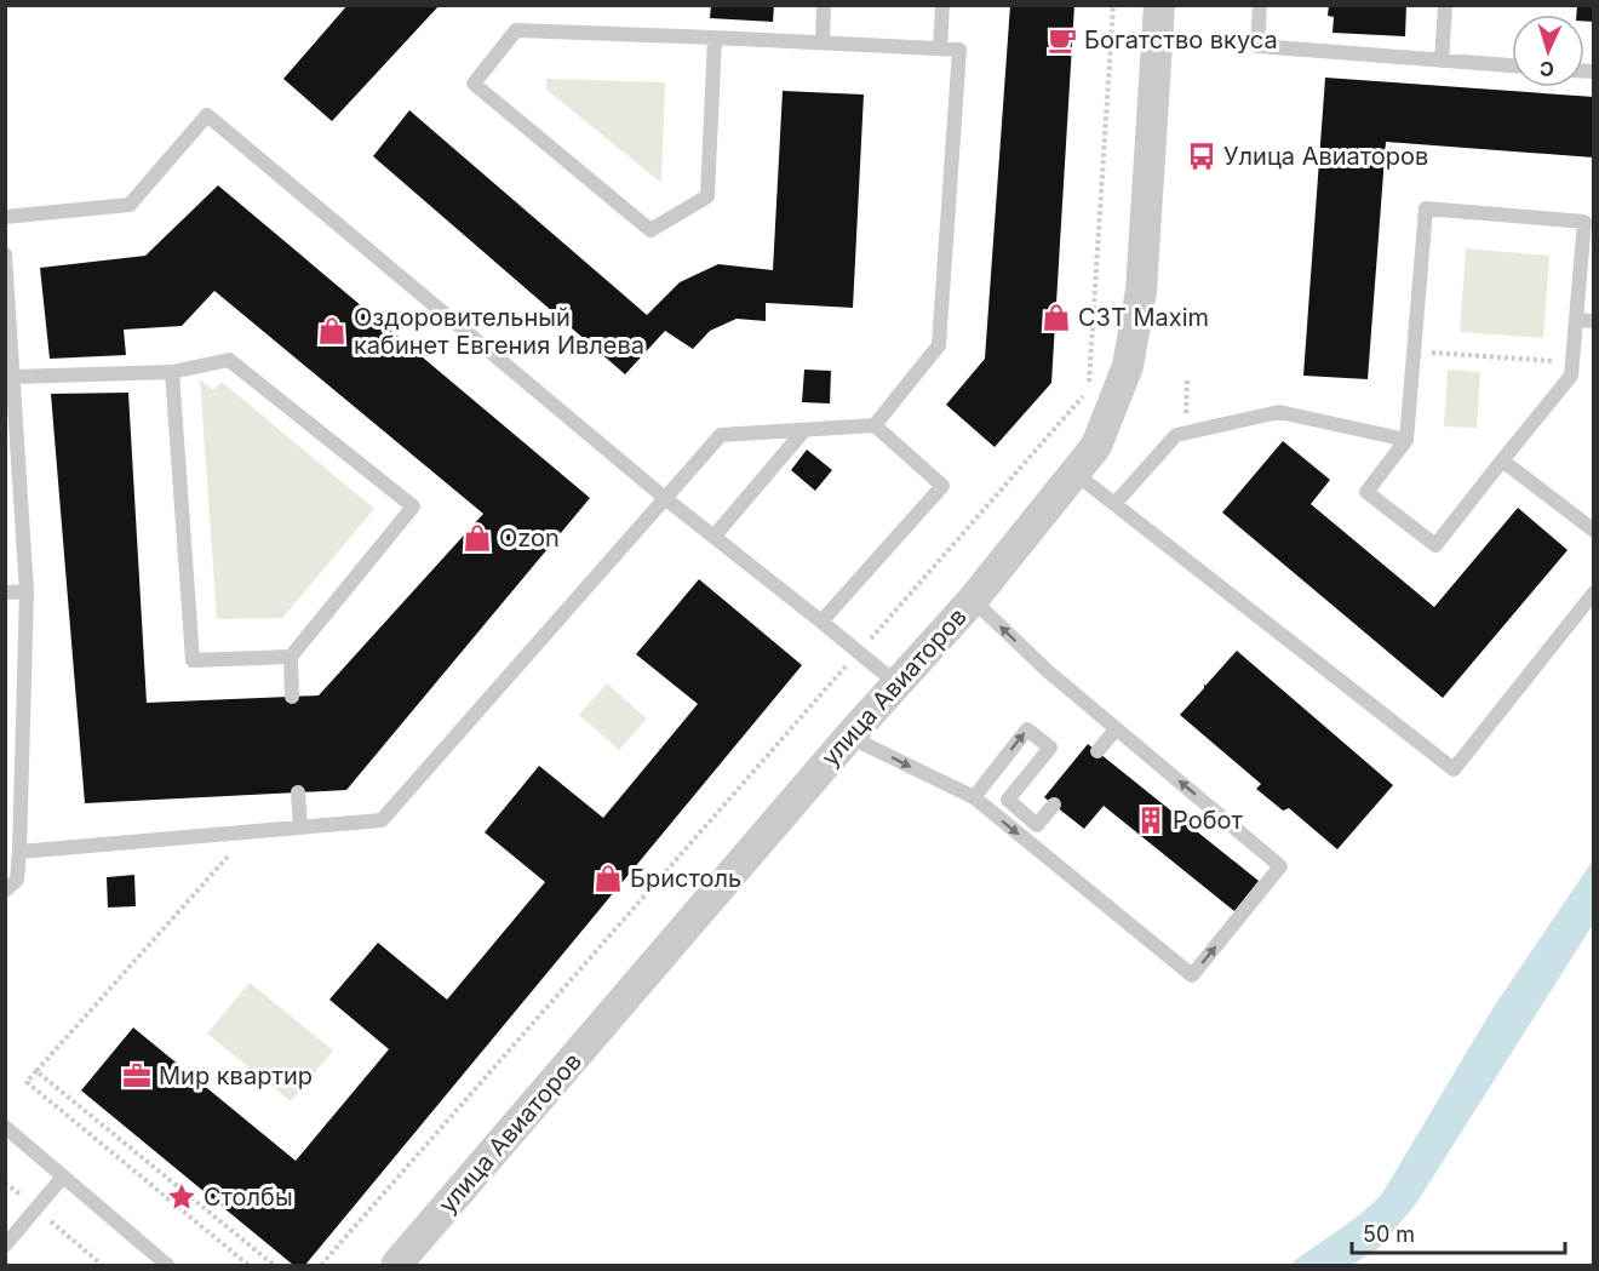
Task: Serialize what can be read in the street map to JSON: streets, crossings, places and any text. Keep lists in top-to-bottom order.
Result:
{
  "streets": {
    "street": ["улица Авиаторов"]
  },
  "places": {
    "cafe": ["Богатство вкуса"],
    "bus stop": ["Улица Авиаторов"],
    "shop": [
      "СЗТ Maxim",
      "Оздоровительный кабинет Евгения Ивлева",
      "Ozon",
      "Бристоль"
    ],
    "building": ["Робот"],
    "office": ["Мир квартир"],
    "place": ["Столбы"]
  },
  "scale_bar": "50 m",
  "north": "bottom"
}
